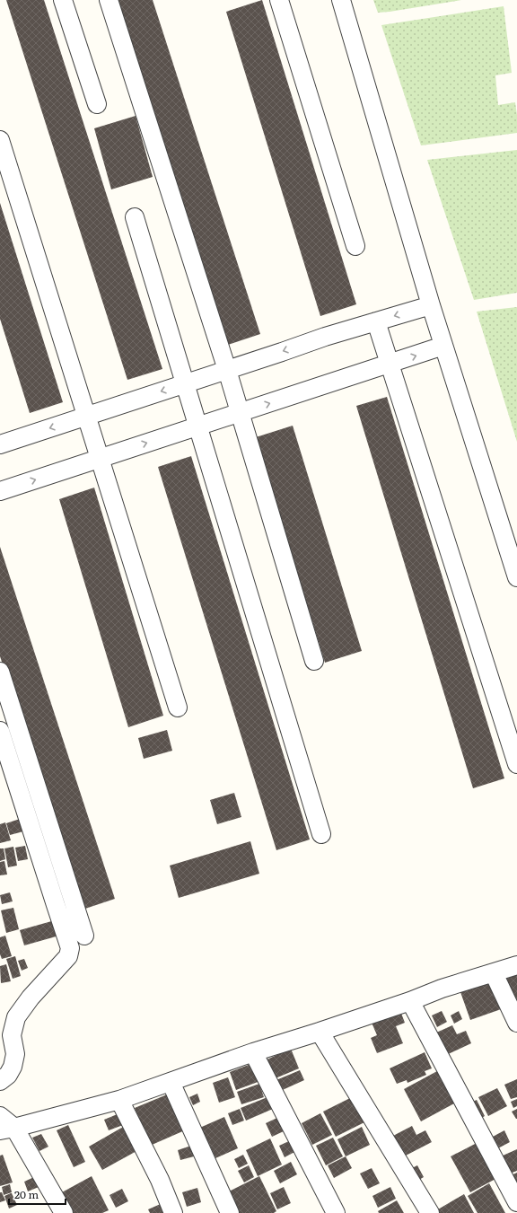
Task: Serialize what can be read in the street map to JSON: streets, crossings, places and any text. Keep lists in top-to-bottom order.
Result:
{
  "scale_bar": "20 m"
}
